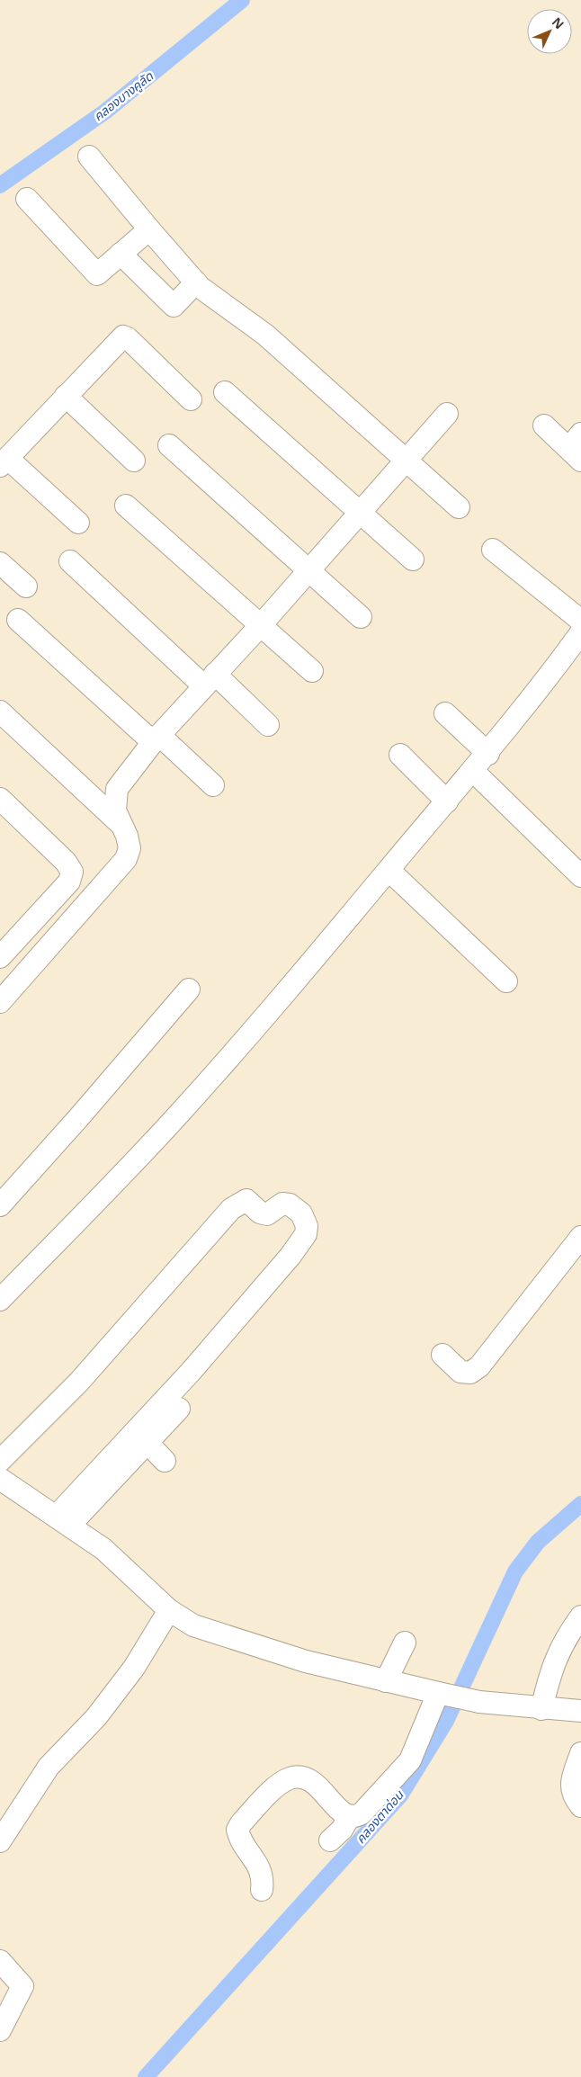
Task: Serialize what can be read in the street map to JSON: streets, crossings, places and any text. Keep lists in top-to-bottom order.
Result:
{
  "water": ["คลองบางคูลัด", "คลองตาด่อน"],
  "north": "top right"
}
